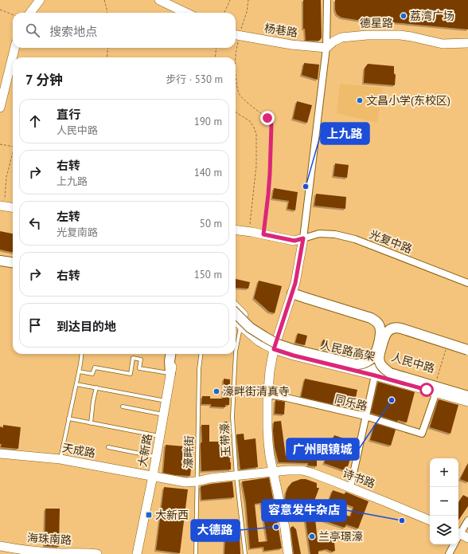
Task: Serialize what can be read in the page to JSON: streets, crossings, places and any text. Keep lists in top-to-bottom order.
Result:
{
  "streets": {
    "main road": ["人民路高架"],
    "street": [
      "德星路",
      "杨巷路",
      "光复中路",
      "人民中路",
      "同乐路",
      "天成路",
      "大新路",
      "诗书路",
      "海珠南路"
    ],
    "lane": ["玉带濠", "濠畔街"]
  },
  "crossings": [
    ["德星路", "杨巷路"],
    ["人民中路", "同乐路"],
    ["人民中路", "玉带濠"],
    ["玉带濠", "诗书路"],
    ["天成路", "大新路"],
    ["天成路", "濠畔街"],
    ["天成路", "诗书路"],
    ["濠畔街", "诗书路"]
  ],
  "places": {
    "other": [
      "荔湾广场",
      "文昌小学(东校区)",
      "上九路",
      "濠畔街清真寺",
      "广州眼镜城",
      "容意发牛杂店",
      "大德路",
      "兰亭璟濠"
    ],
    "transit": ["大新西"]
  },
  "page": {
    "search": "搜索地点",
    "heading": ["7 分钟", "步行 · 530 m"],
    "list": [
      ["直行", "人民中路", "190 m"],
      ["右转", "上九路", "140 m"],
      ["左转", "光复南路", "50 m"],
      ["右转", "150 m"],
      "到达目的地"
    ],
    "map_buttons": ["+", "−"]
  }
}
